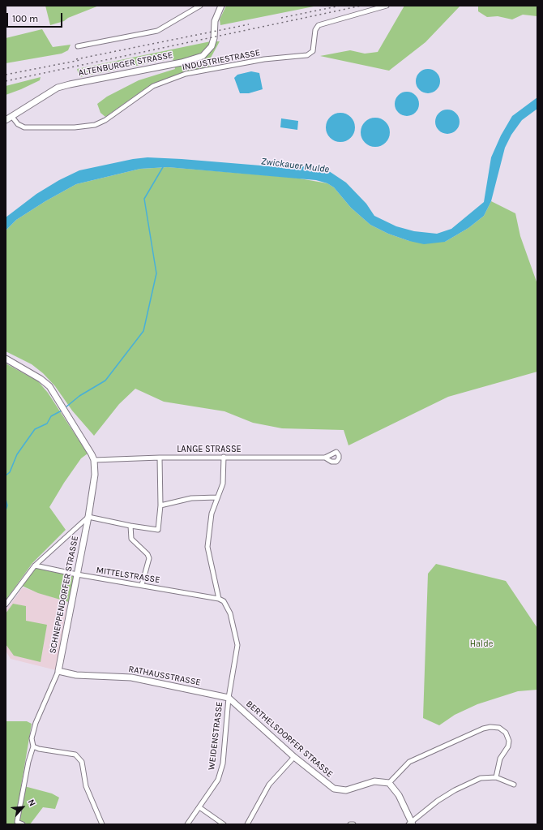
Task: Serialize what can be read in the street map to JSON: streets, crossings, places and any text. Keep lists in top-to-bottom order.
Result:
{
  "streets": {
    "street": [
      "INDUSTRIESTRASSE",
      "ALTENBURGER STRASSE",
      "LANGE STRASSE",
      "MITTELSTRASSE",
      "SCHNEPPENDORFER STRASSE",
      "RATHAUSSTRASSE",
      "WEIDENSTRASSE",
      "BERTHELSDORFER STRASSE"
    ]
  },
  "crossings": [
    ["INDUSTRIESTRASSE", "ALTENBURGER STRASSE"],
    ["LANGE STRASSE", "SCHNEPPENDORFER STRASSE"],
    ["MITTELSTRASSE", "SCHNEPPENDORFER STRASSE"],
    ["MITTELSTRASSE", "WEIDENSTRASSE"],
    ["SCHNEPPENDORFER STRASSE", "RATHAUSSTRASSE"],
    ["RATHAUSSTRASSE", "WEIDENSTRASSE"],
    ["RATHAUSSTRASSE", "BERTHELSDORFER STRASSE"],
    ["WEIDENSTRASSE", "BERTHELSDORFER STRASSE"]
  ],
  "water": ["Zwickauer Mulde"],
  "parks": ["Halde"],
  "scale_bar": "100 m",
  "north": "top right"
}
